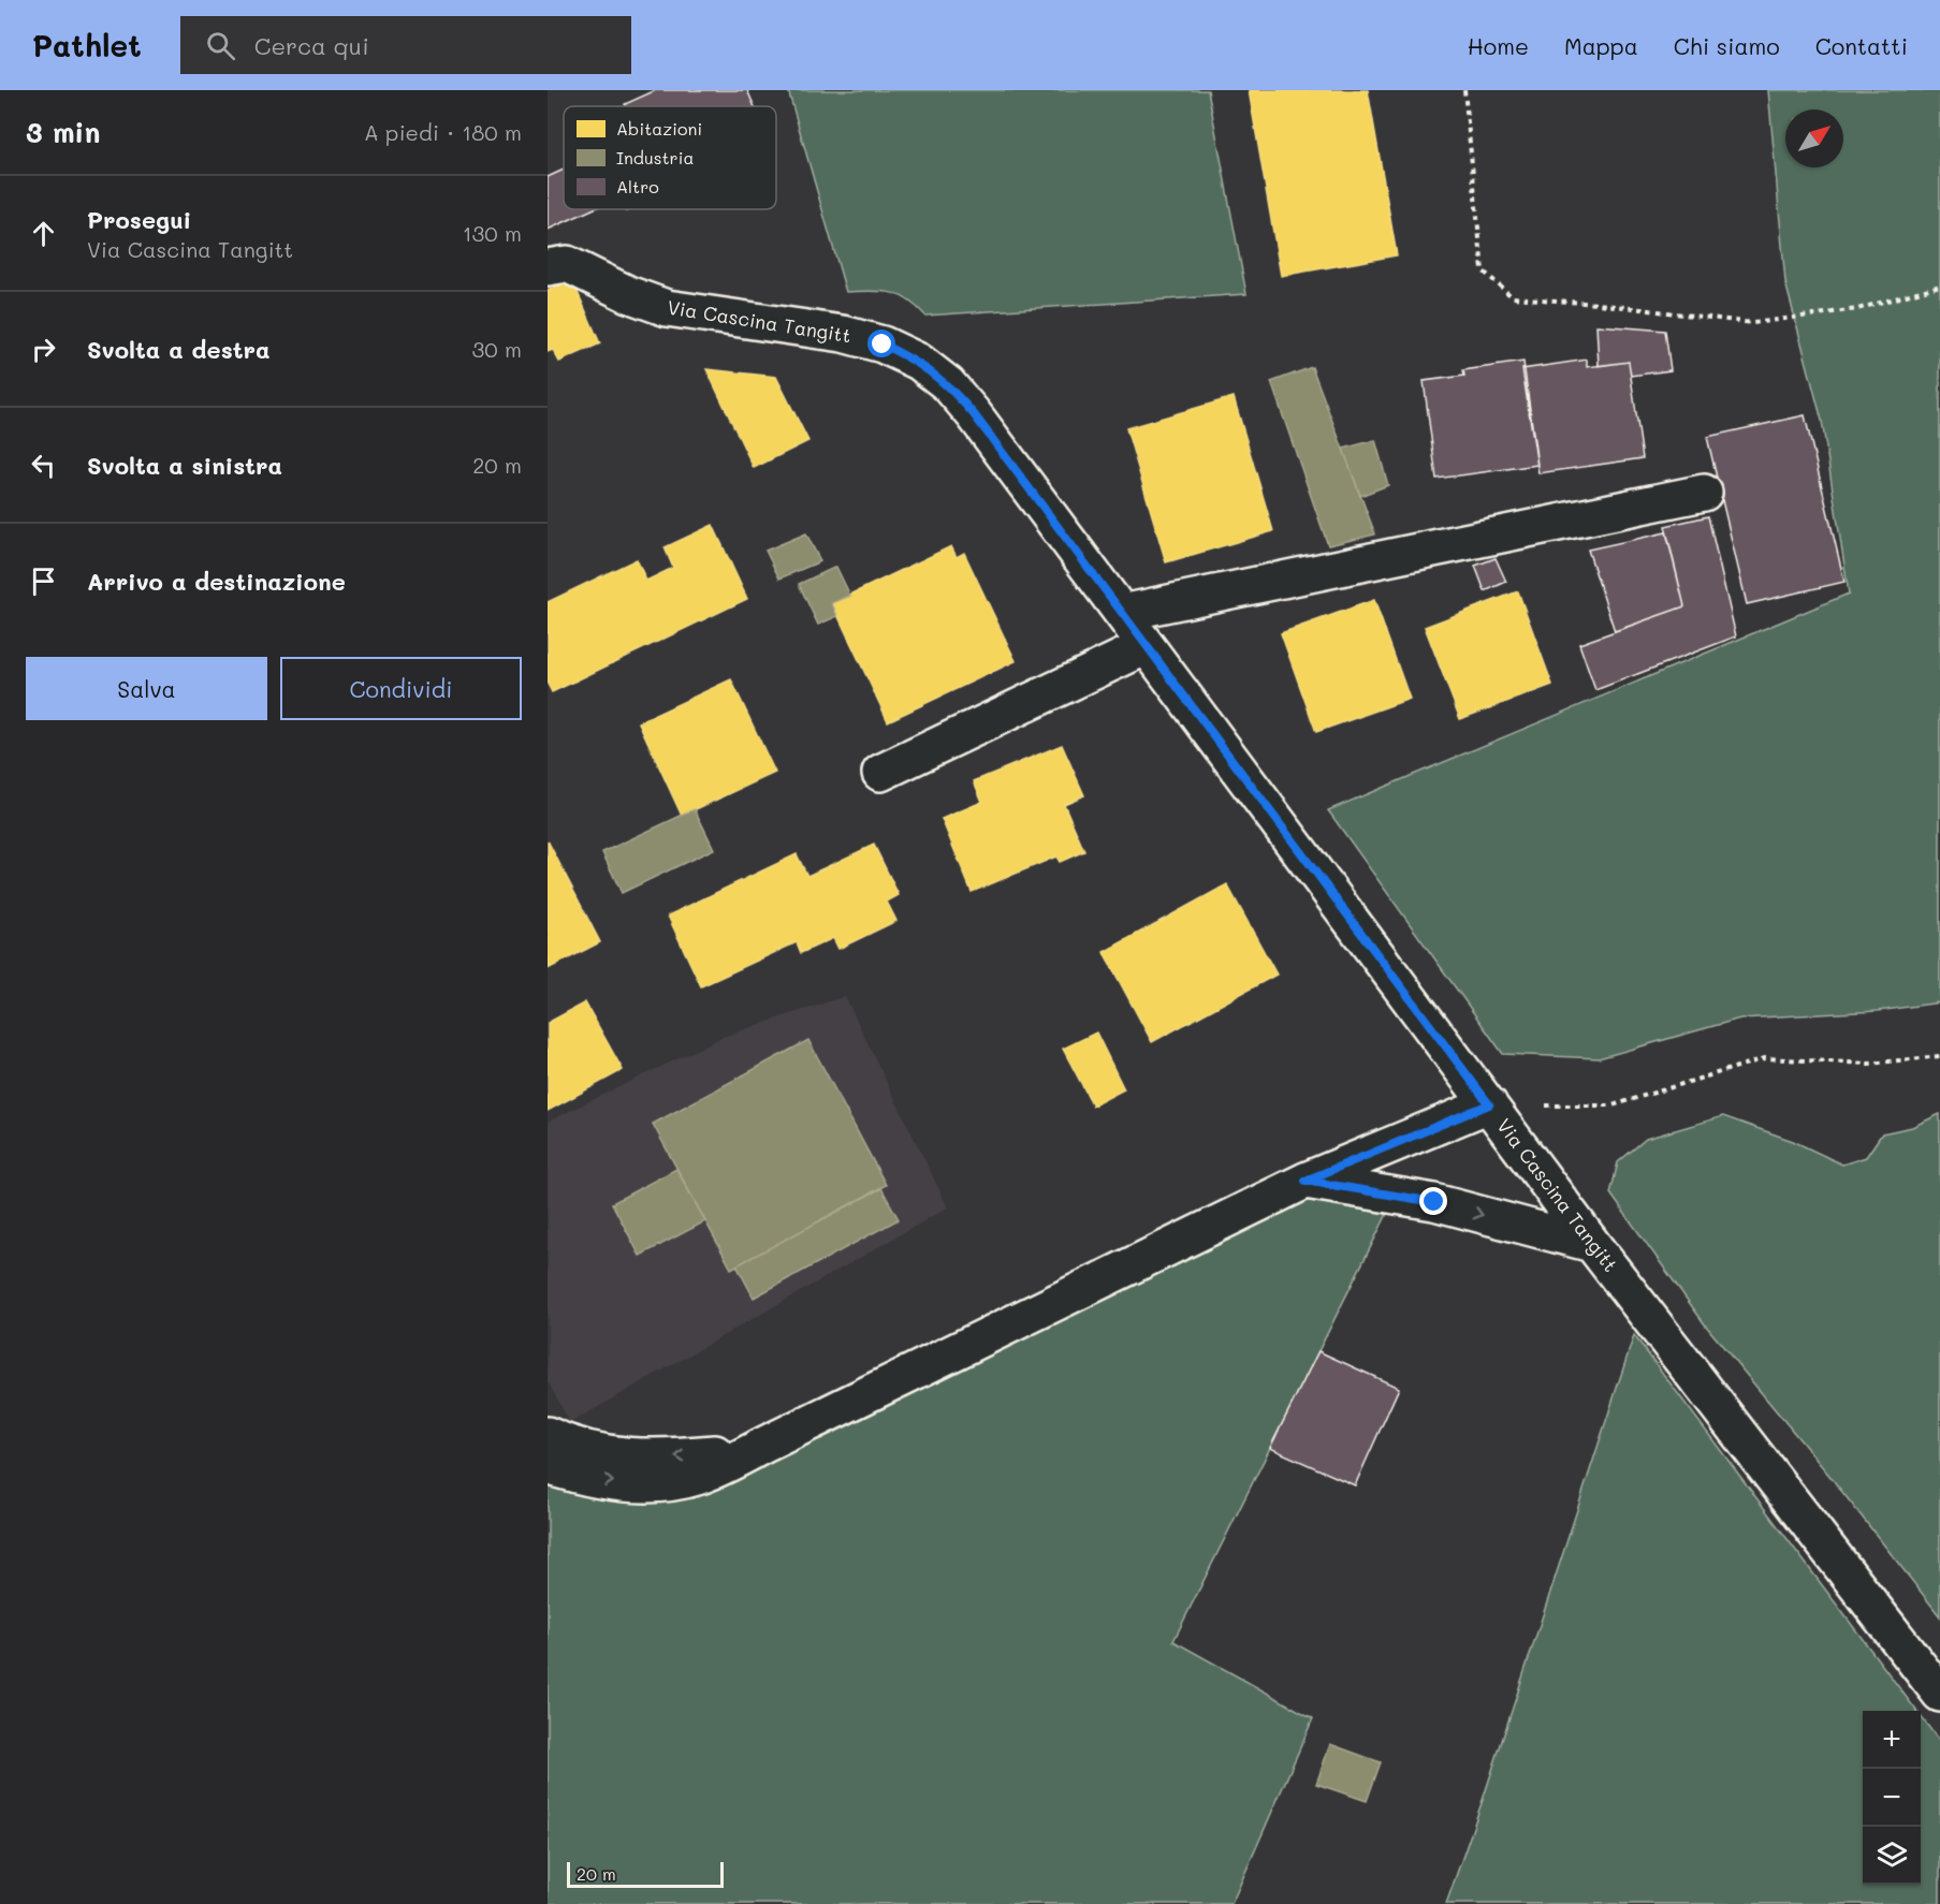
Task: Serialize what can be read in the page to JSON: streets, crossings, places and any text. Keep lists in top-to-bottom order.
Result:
{
  "streets": {
    "street": ["Via Cascina Tangitt"]
  },
  "legend": ["Abitazioni", "Industria", "Altro"],
  "scale_bar": "20 m",
  "north": "top right",
  "page": {
    "header": "Pathlet",
    "search": "Cerca qui",
    "nav": [
      "Home",
      "Mappa",
      "Chi siamo",
      "Contatti"
    ],
    "heading": ["3 min", "A piedi · 180 m"],
    "list": [
      ["Prosegui", "Via Cascina Tangitt", "130 m"],
      ["Svolta a destra", "30 m"],
      ["Svolta a sinistra", "20 m"],
      "Arrivo a destinazione"
    ],
    "buttons": ["Salva", "Condividi"],
    "map_buttons": ["+", "−"],
    "scale": "20 m"
  }
}
